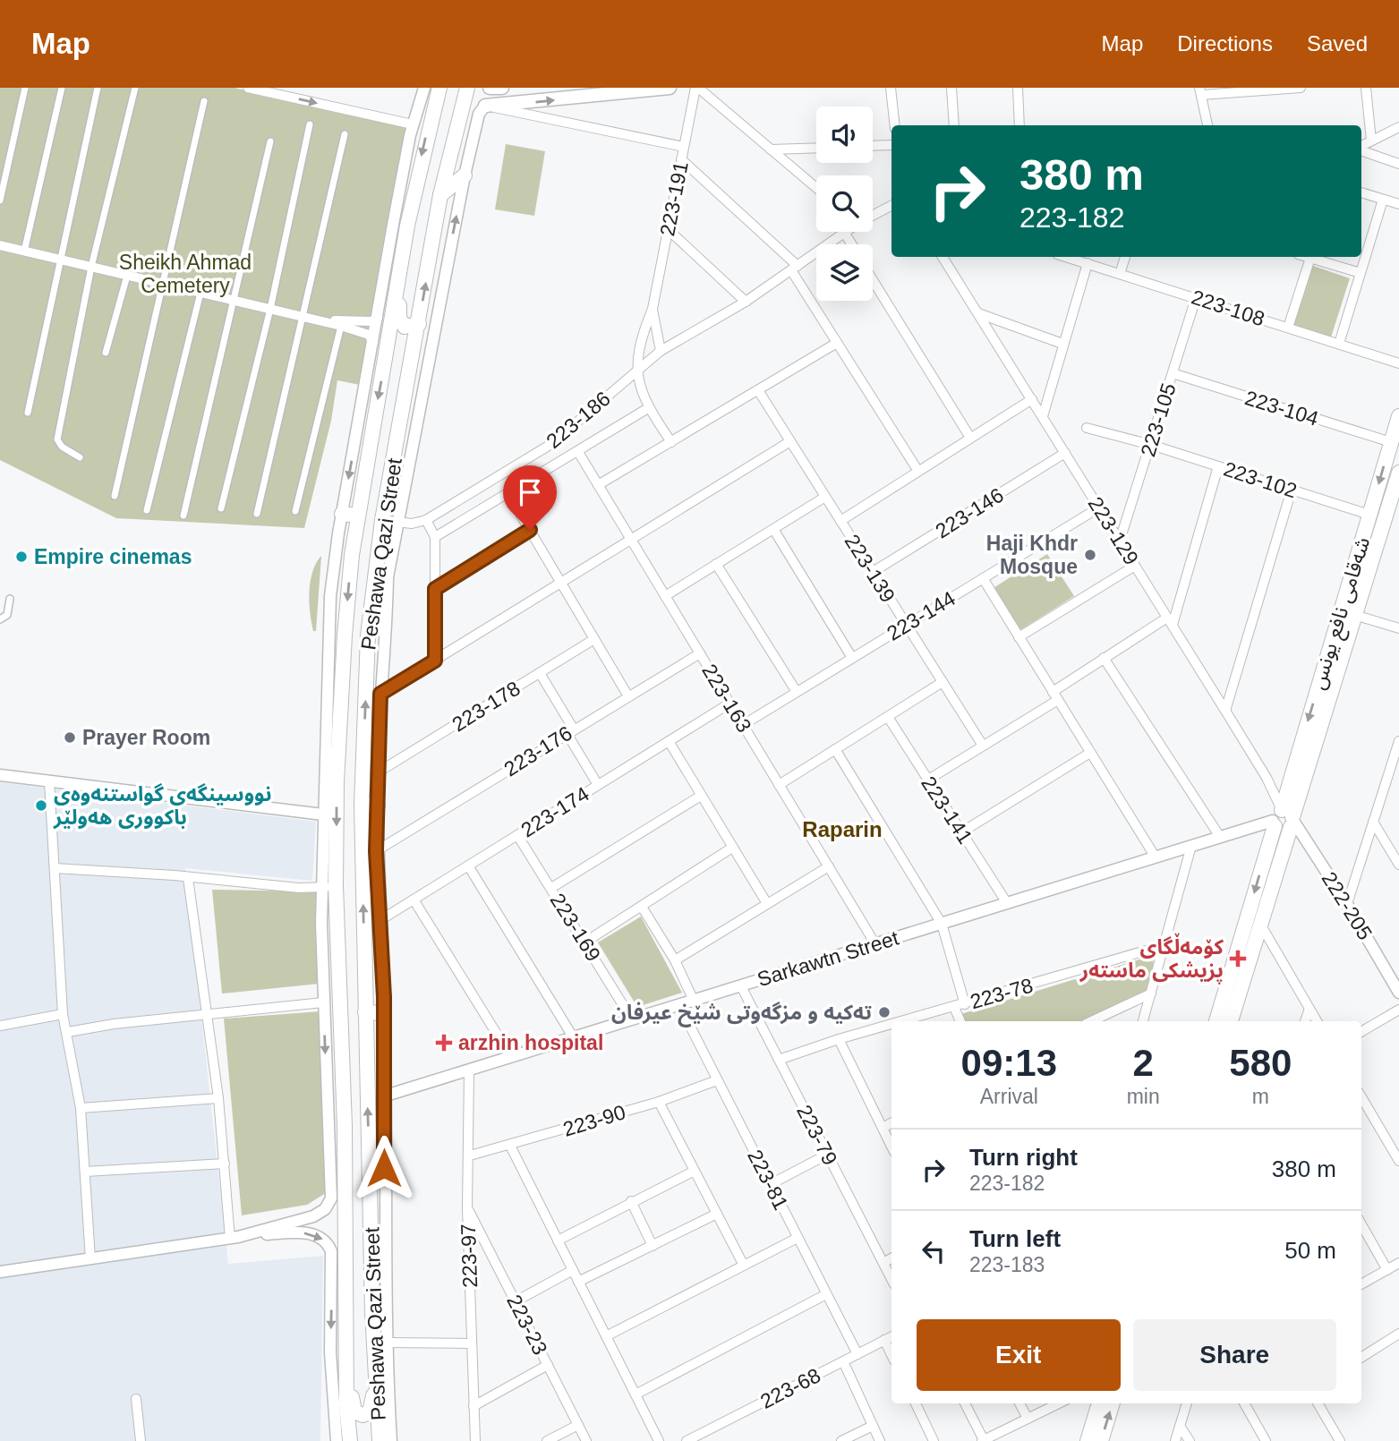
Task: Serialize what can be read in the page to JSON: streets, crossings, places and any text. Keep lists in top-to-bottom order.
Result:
{
  "streets": {
    "main road": ["Peshawa Qazi Street", "شەقامی نافع یونس"],
    "street": [
      "223-191",
      "223-108",
      "223-104",
      "223-186",
      "223-105",
      "223-102",
      "223-146",
      "223-129",
      "223-139",
      "223-144",
      "223-163",
      "223-178",
      "223-176",
      "223-141",
      "223-174",
      "222-205",
      "223-169",
      "Sarkawtn Street",
      "223-78",
      "223-90",
      "223-79",
      "223-81",
      "223-97",
      "223-23",
      "223-68"
    ]
  },
  "crossings": [
    ["223-108", "223-105"],
    ["223-104", "223-105"],
    ["223-104", "شەقامی نافع یونس"],
    ["223-186", "Peshawa Qazi Street"],
    ["223-105", "223-102"],
    ["223-105", "223-129"],
    ["223-102", "شەقامی نافع یونس"],
    ["223-146", "223-129"],
    ["223-146", "223-139"],
    ["223-129", "شەقامی نافع یونس"],
    ["223-129", "223-144"],
    ["223-129", "222-205"],
    ["223-129", "Sarkawtn Street"],
    ["223-139", "223-144"],
    ["شەقامی نافع یونس", "222-205"],
    ["شەقامی نافع یونس", "Sarkawtn Street"],
    ["223-144", "223-163"],
    ["223-163", "223-176"],
    ["223-163", "223-174"],
    ["223-163", "Sarkawtn Street"],
    ["223-141", "Sarkawtn Street"],
    ["223-174", "223-169"],
    ["222-205", "Sarkawtn Street"],
    ["223-169", "Sarkawtn Street"],
    ["Sarkawtn Street", "223-79"],
    ["Sarkawtn Street", "223-81"],
    ["Sarkawtn Street", "223-97"],
    ["223-78", "223-79"],
    ["223-90", "223-81"],
    ["223-90", "223-97"],
    ["223-81", "223-68"],
    ["223-97", "223-23"]
  ],
  "districts": ["Raparin"],
  "parks": ["Sheikh Ahmad Cemetery"],
  "places": {
    "other": [
      "Haji Khdr Mosque",
      "Empire cinemas",
      "Prayer Room",
      "نووسینگەی گواستنەوەی باکووری هەولێر",
      "تەکیە و مزگەوتی شێخ عیرفان"
    ],
    "health": ["کۆمەڵگای پزیشکی ماستەر", "arzhin hospital"]
  },
  "page": {
    "header": "Map",
    "nav": ["Map", "Directions", "Saved"],
    "turn": ["380 m", "223-182"],
    "eta": [
      "09:13",
      "Arrival",
      "2",
      "min",
      "580",
      "m"
    ],
    "list": [
      {
        "name": "Turn right",
        "note": "223-182",
        "value": "380 m"
      },
      {
        "name": "Turn left",
        "note": "223-183",
        "value": "50 m"
      }
    ],
    "buttons": ["Exit", "Share"]
  }
}
